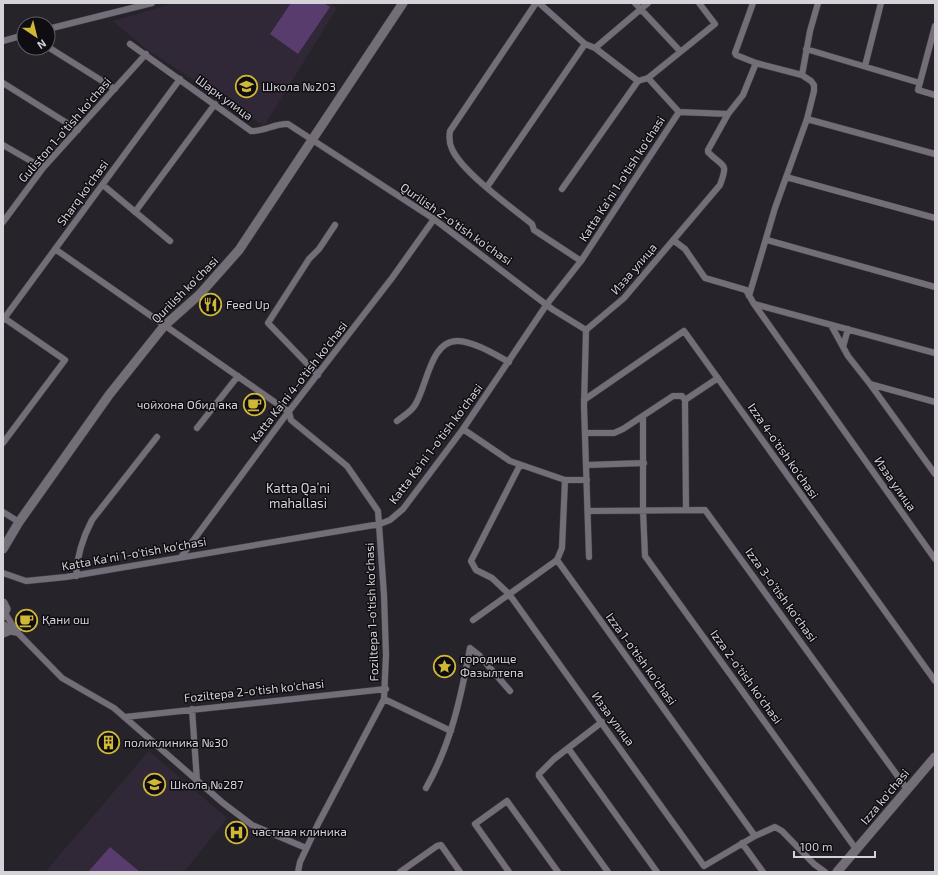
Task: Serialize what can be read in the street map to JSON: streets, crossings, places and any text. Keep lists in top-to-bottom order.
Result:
{
  "streets": {
    "street": [
      "Шарк улица",
      "Guliston 1-o'tish ko'chasi",
      "Katta Ka'ni 1-o'tish ko'chasi",
      "Sharq ko'chasi",
      "Qurilish 2-o'tish ko'chasi",
      "Изза улица",
      "Qurilish ko'chasi",
      "Katta Ka'ni 4-o'tish ko'chasi",
      "Izza 4-o'tish ko'chasi",
      "Izza 3-o'tish ko'chasi",
      "Foziltepa 1-o'tish ko'chasi",
      "Izza 1-o'tish ko'chasi",
      "Izza 2-o'tish ko'chasi",
      "Foziltepa 2-o'tish ko'chasi",
      "Izza ko'chasi"
    ]
  },
  "crossings": [
    ["Шарк улица", "Guliston 1-o'tish ko'chasi"],
    ["Шарк улица", "Sharq ko'chasi"],
    ["Шарк улица", "Qurilish 2-o'tish ko'chasi"],
    ["Шарк улица", "Qurilish ko'chasi"],
    ["Katta Ka'ni 1-o'tish ko'chasi", "Qurilish 2-o'tish ko'chasi"],
    ["Katta Ka'ni 1-o'tish ko'chasi", "Katta Ka'ni 4-o'tish ko'chasi"],
    ["Katta Ka'ni 1-o'tish ko'chasi", "Foziltepa 1-o'tish ko'chasi"],
    ["Qurilish 2-o'tish ko'chasi", "Изза улица"],
    ["Qurilish 2-o'tish ko'chasi", "Qurilish ko'chasi"],
    ["Qurilish 2-o'tish ko'chasi", "Katta Ka'ni 4-o'tish ko'chasi"],
    ["Katta Ka'ni 4-o'tish ko'chasi", "Foziltepa 1-o'tish ko'chasi"],
    ["Izza 3-o'tish ko'chasi", "Izza 2-o'tish ko'chasi"],
    ["Izza 3-o'tish ko'chasi", "Izza ko'chasi"],
    ["Foziltepa 1-o'tish ko'chasi", "Foziltepa 2-o'tish ko'chasi"],
    ["Izza 2-o'tish ko'chasi", "Izza ko'chasi"]
  ],
  "districts": ["Katta Qaʼni mahallasi"],
  "places": {
    "school or university": ["Школа №203", "Школа №287"],
    "restaurant": ["Feed Up"],
    "cafe": ["чойхона Обид ака", "Қани ош"],
    "place": ["городище Фазылтепа"],
    "building": ["поликлиника №30"],
    "hospital": ["частная клиника"]
  },
  "scale_bar": "100 m",
  "north": "bottom right"
}
